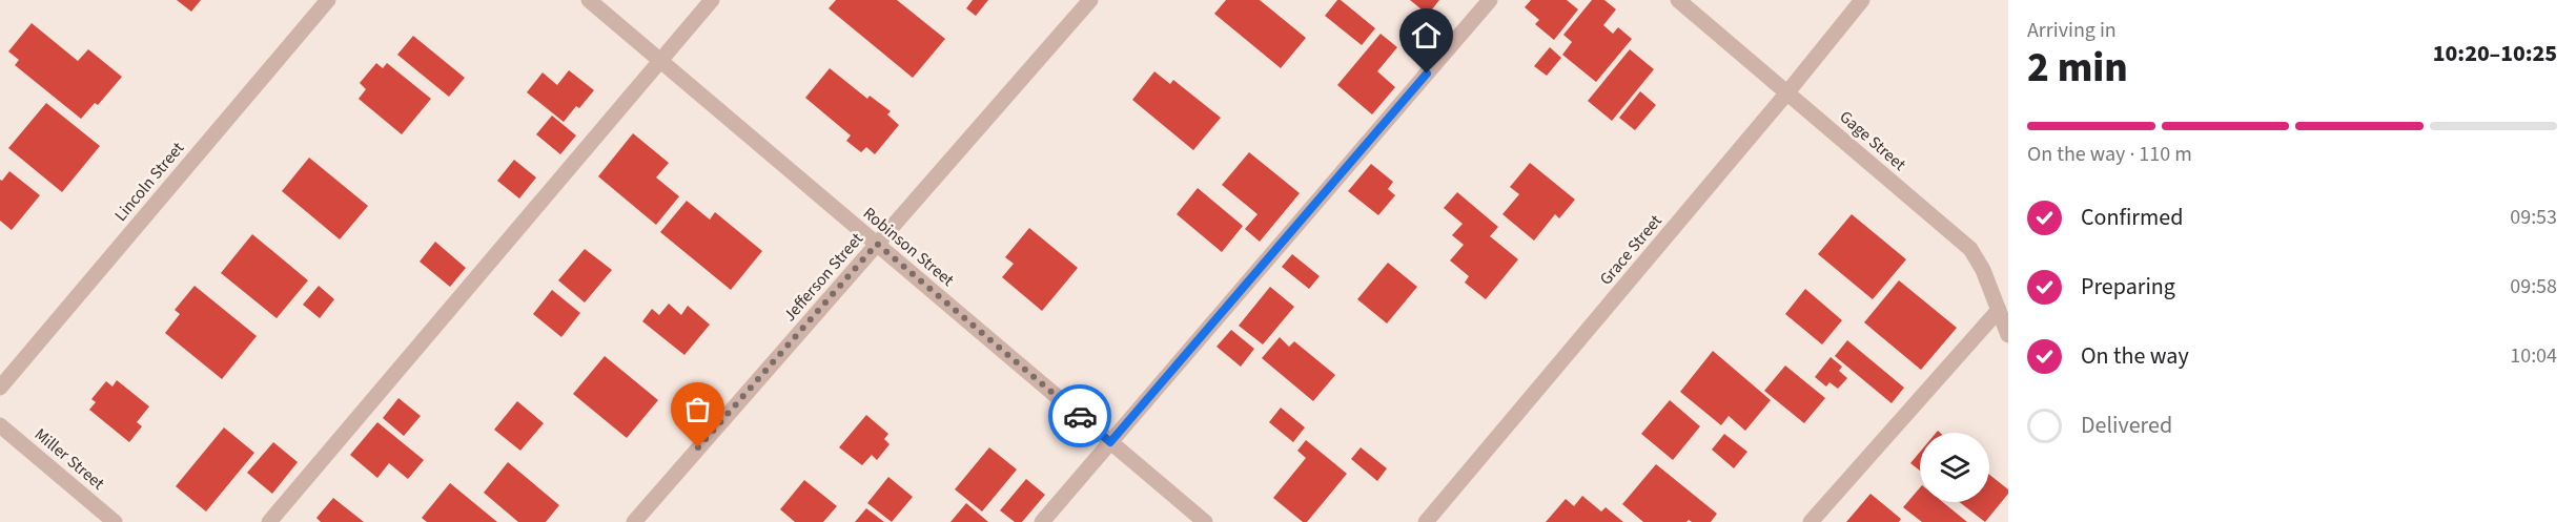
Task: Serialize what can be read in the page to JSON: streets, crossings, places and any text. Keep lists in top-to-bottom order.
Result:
{
  "streets": {
    "street": [
      "Gage Street",
      "Lincoln Street",
      "Robinson Street",
      "Grace Street",
      "Jefferson Street",
      "Miller Street"
    ]
  },
  "crossings": [
    ["Gage Street", "Grace Street"],
    ["Robinson Street", "Jefferson Street"]
  ],
  "page": {
    "heading": ["2 min", "Arriving in", "10:20–10:25"],
    "bar": "On the way · 110 m",
    "list": [
      ["Confirmed", "09:53"],
      ["Preparing", "09:58"],
      ["On the way", "10:04"],
      "Delivered"
    ]
  }
}
